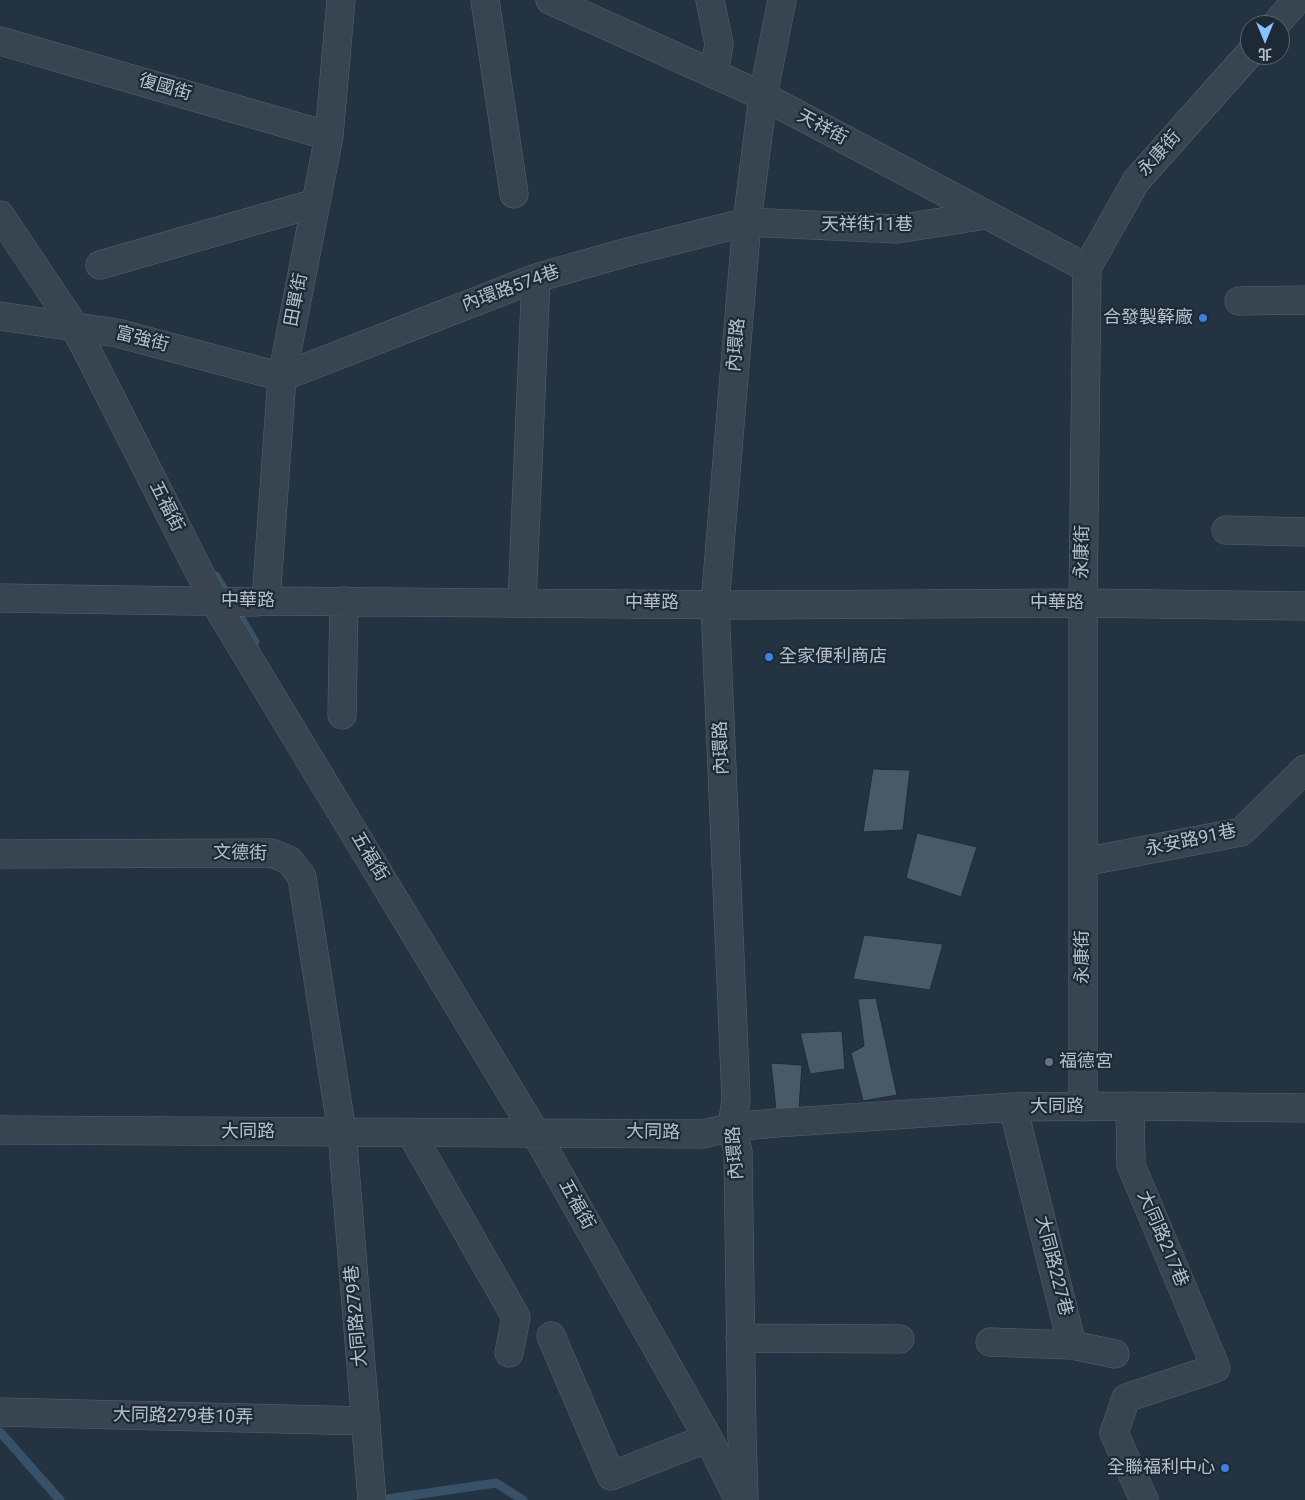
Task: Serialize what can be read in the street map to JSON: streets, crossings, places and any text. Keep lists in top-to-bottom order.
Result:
{
  "streets": {
    "street": [
      "復國街",
      "天祥街",
      "永康街",
      "天祥街11巷",
      "內環路574巷",
      "田單街",
      "富強街",
      "內環路",
      "五福街",
      "中華路",
      "永安路91巷",
      "文德街",
      "大同路",
      "大同路217巷",
      "大同路227巷",
      "大同路279巷",
      "大同路279巷10弄"
    ]
  },
  "crossings": [
    ["復國街", "田單街"],
    ["天祥街", "永康街"],
    ["天祥街", "天祥街11巷"],
    ["天祥街", "內環路"],
    ["永康街", "中華路"],
    ["永康街", "永安路91巷"],
    ["永康街", "大同路"],
    ["天祥街11巷", "內環路574巷"],
    ["天祥街11巷", "內環路"],
    ["內環路574巷", "田單街"],
    ["內環路574巷", "富強街"],
    ["內環路574巷", "內環路"],
    ["田單街", "富強街"],
    ["田單街", "中華路"],
    ["富強街", "五福街"],
    ["內環路", "五福街"],
    ["內環路", "中華路"],
    ["內環路", "大同路"],
    ["五福街", "中華路"],
    ["五福街", "大同路"],
    ["文德街", "大同路"],
    ["文德街", "大同路279巷"],
    ["大同路", "大同路217巷"],
    ["大同路", "大同路227巷"],
    ["大同路", "大同路279巷"],
    ["大同路279巷", "大同路279巷10弄"]
  ],
  "places": [
    "合發製簳廠",
    "全家便利商店",
    "福德宮",
    "全聯福利中心"
  ],
  "north": "bottom"
}
